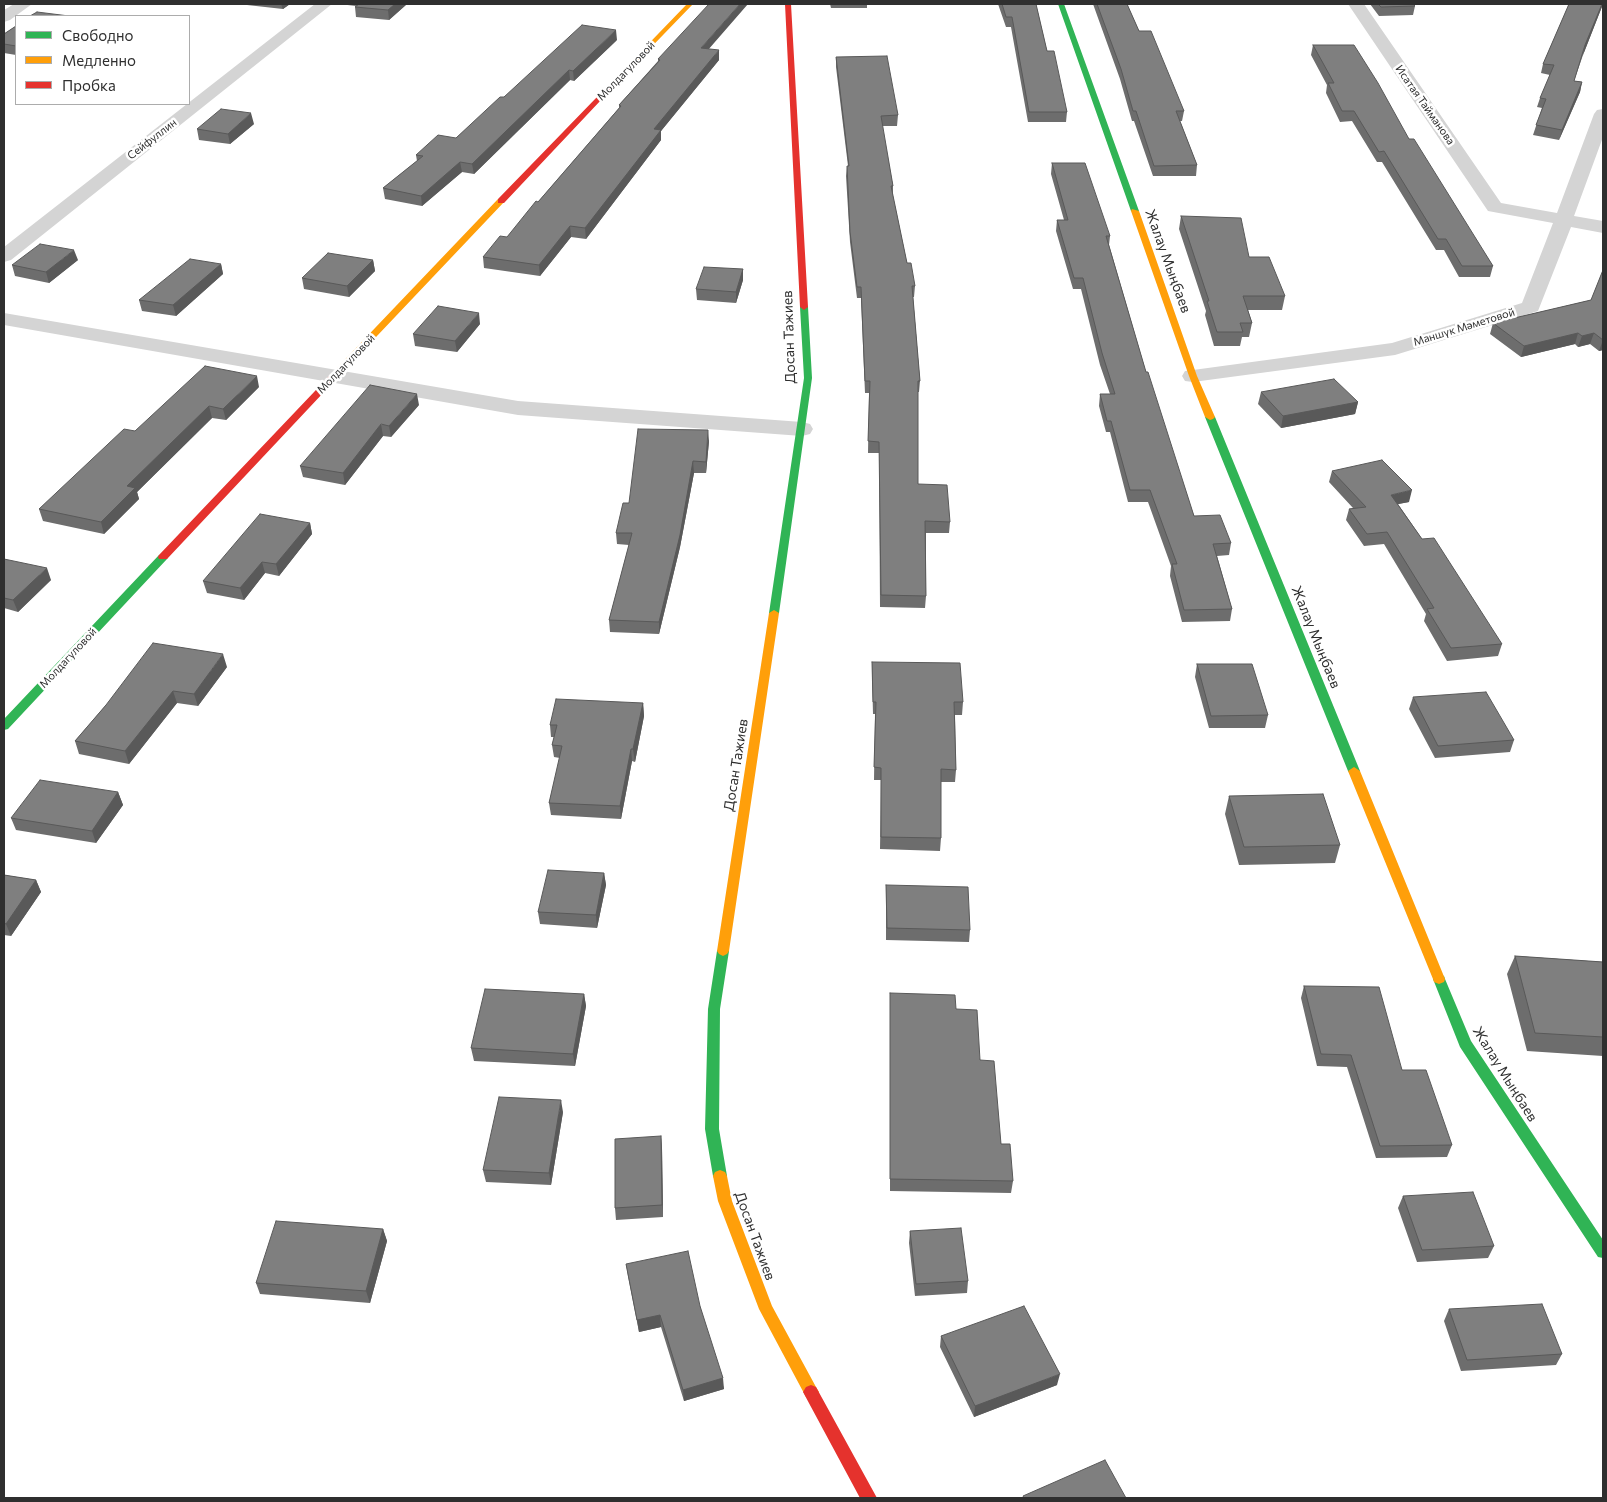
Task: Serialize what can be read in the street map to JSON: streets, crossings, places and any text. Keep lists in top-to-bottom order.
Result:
{
  "streets": {
    "street": [
      "Молдагуловой",
      "Исатая Тайманова",
      "Сейфуллин",
      "Жалау Мыңбаев",
      "Маншүк Мәметовой",
      "Досан Тажиев"
    ]
  },
  "crossings": [
    ["Исатая Тайманова", "Маншүк Мәметовой"],
    ["Жалау Мыңбаев", "Маншүк Мәметовой"]
  ],
  "legend": ["Свободно", "Медленно", "Пробка"]
}
